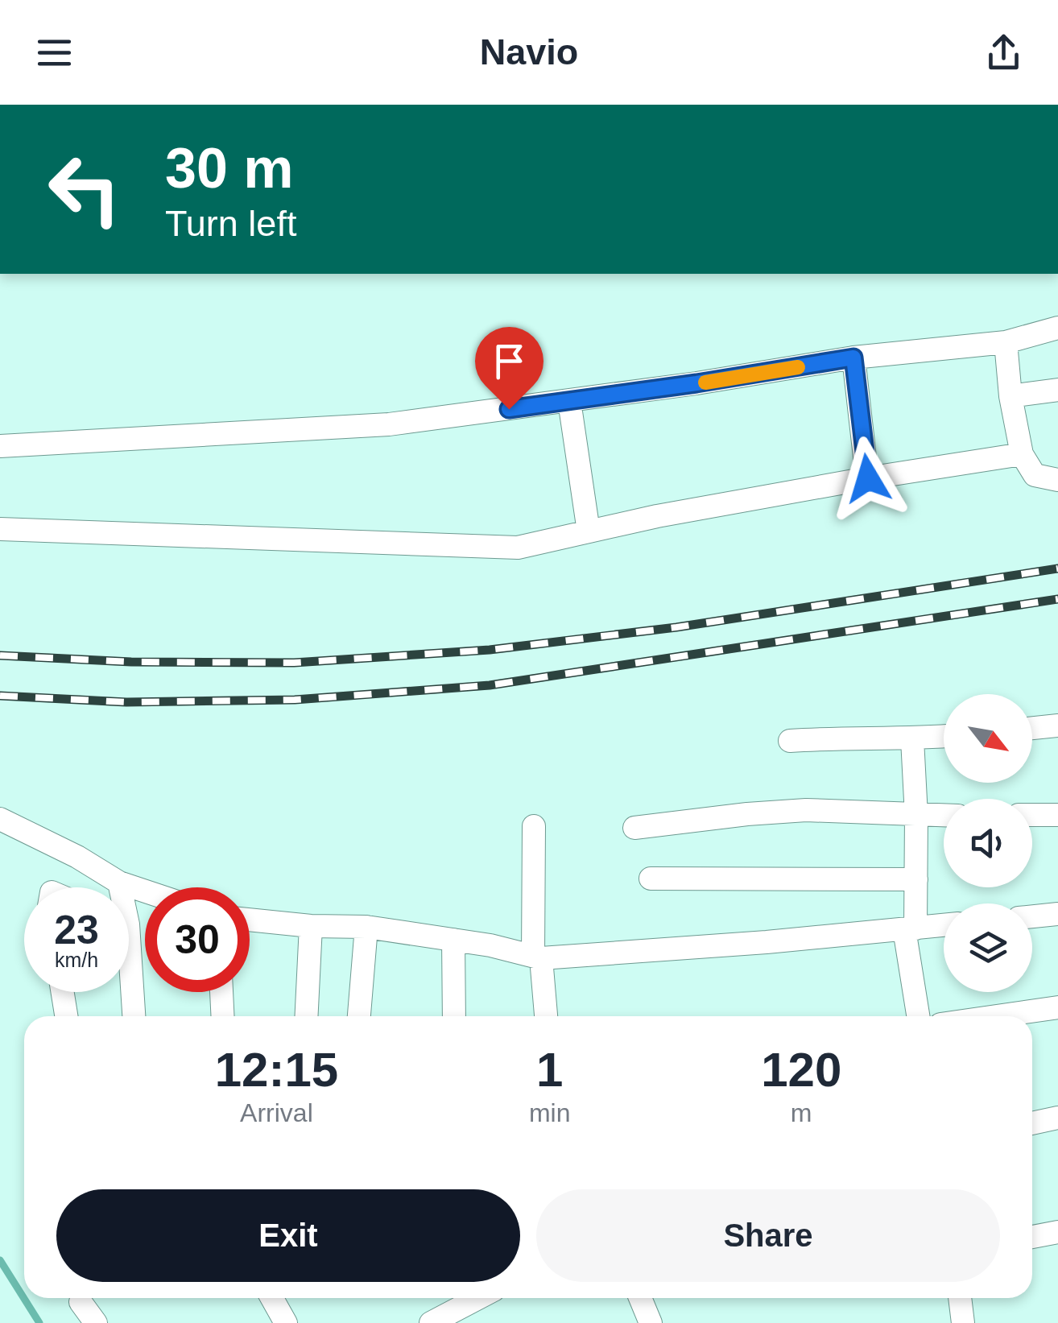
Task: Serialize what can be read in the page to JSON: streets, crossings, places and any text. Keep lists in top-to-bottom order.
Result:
{
  "north": "bottom right",
  "page": {
    "header": "Navio",
    "turn": ["30 m", "Turn left"],
    "speed": "23 km/h",
    "limit": "30",
    "eta": [
      "12:15",
      "Arrival",
      "1",
      "min",
      "120",
      "m"
    ],
    "buttons": ["Exit", "Share"]
  }
}
